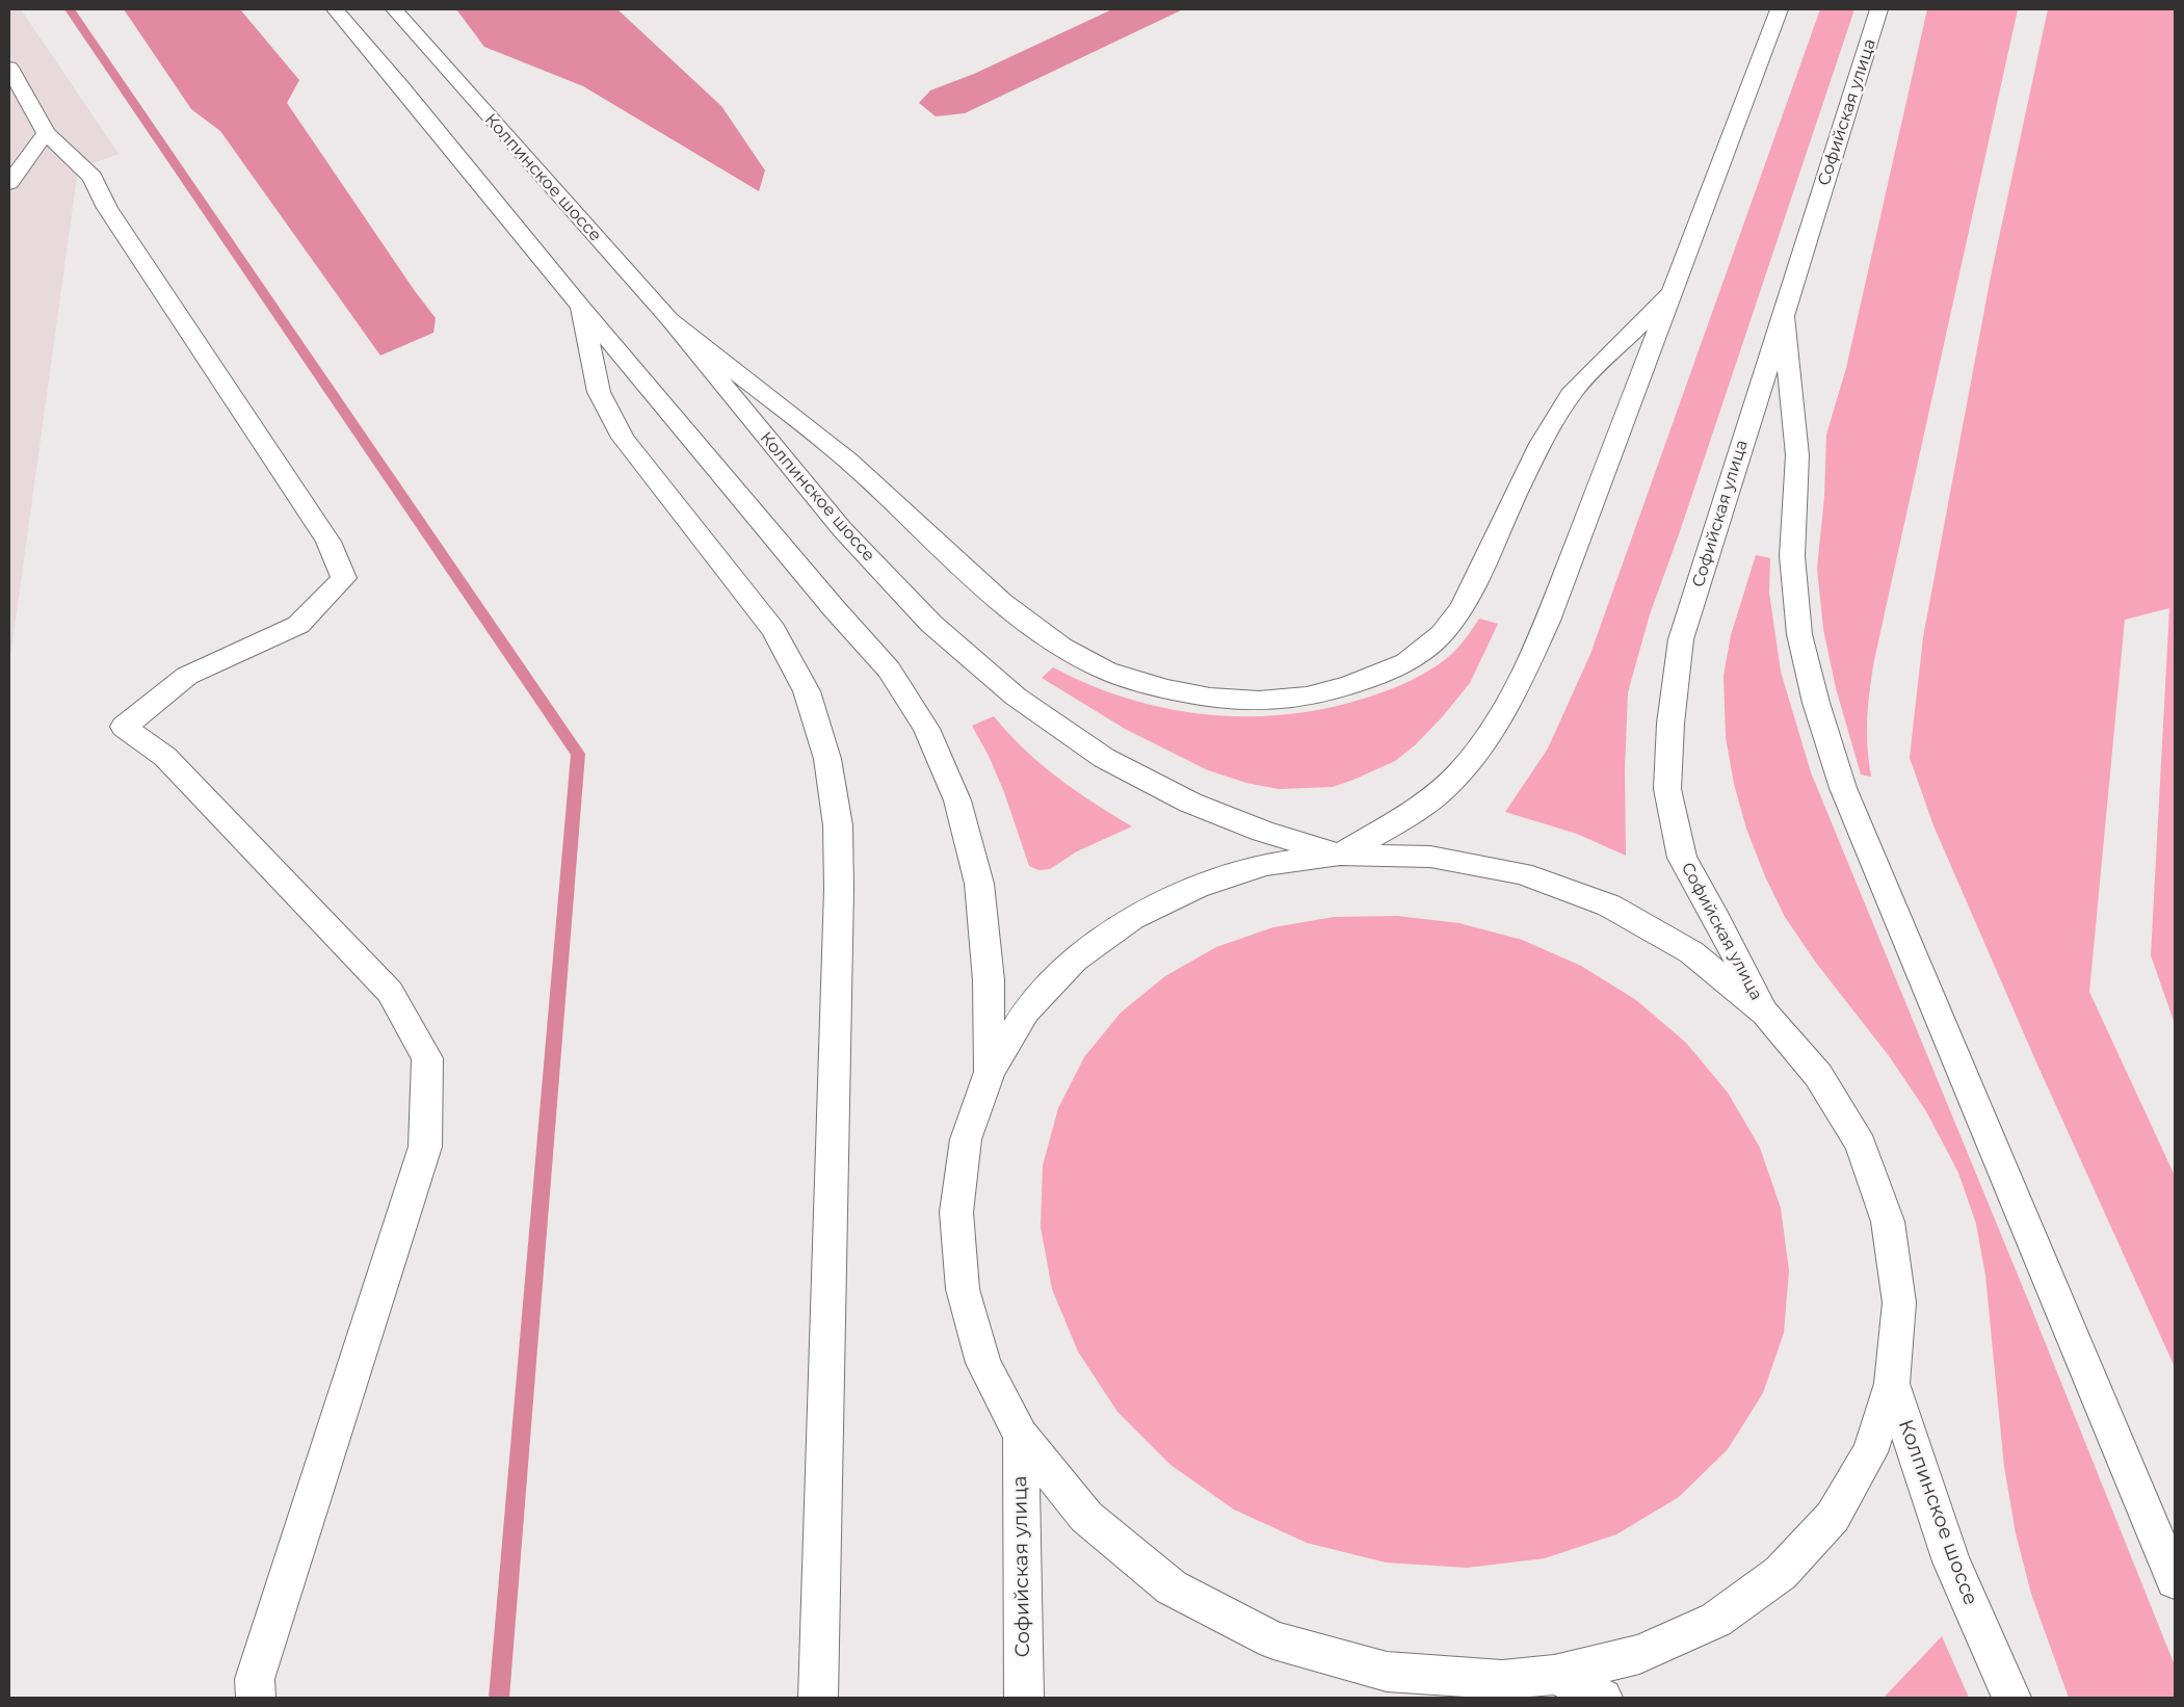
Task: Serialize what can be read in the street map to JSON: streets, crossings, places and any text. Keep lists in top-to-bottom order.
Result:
{
  "streets": {
    "main road": ["Софийская улица", "Колпинское шоссе"]
  },
  "crossings": [
    ["Софийская улица", "Колпинское шоссе"]
  ]
}
